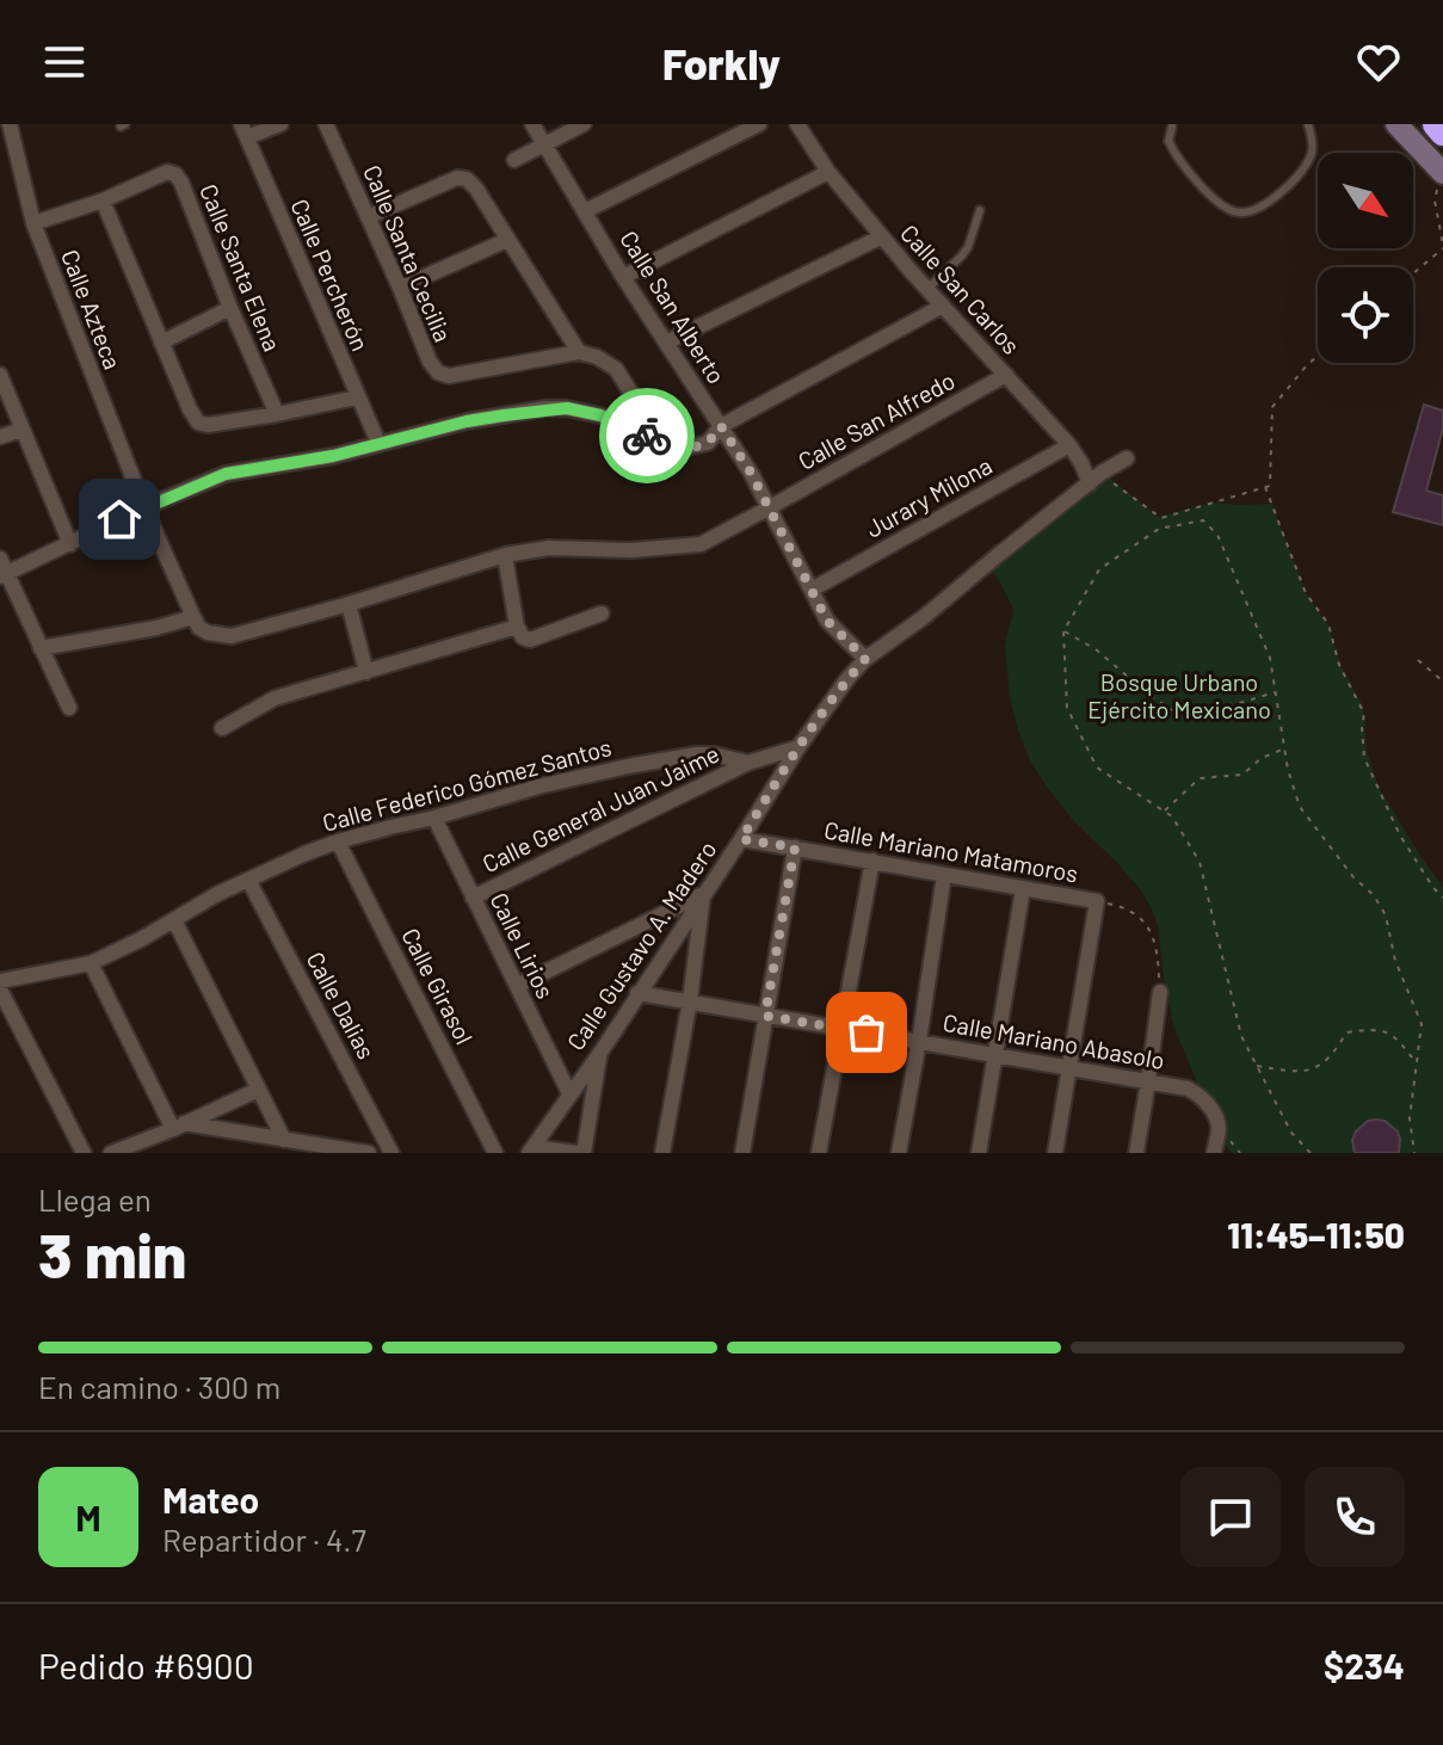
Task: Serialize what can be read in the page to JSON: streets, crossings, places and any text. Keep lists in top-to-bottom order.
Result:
{
  "streets": {
    "street": [
      "Calle Santa Cecilia",
      "Calle Santa Elena",
      "Calle Percherón",
      "Calle San Carlos",
      "Calle San Alberto",
      "Calle Azteca",
      "Calle San Alfredo",
      "Jurary Milona",
      "Calle Federico Gómez Santos",
      "Calle General Juan Jaime",
      "Calle Mariano Matamoros",
      "Calle Lirios",
      "Calle Gustavo A. Madero",
      "Calle Girasol",
      "Calle Dalias",
      "Calle Mariano Abasolo"
    ]
  },
  "crossings": [
    ["Calle Santa Elena", "Calle Azteca"],
    ["Calle San Carlos", "Calle San Alfredo"],
    ["Calle San Carlos", "Jurary Milona"],
    ["Calle San Carlos", "Calle Gustavo A. Madero"],
    ["Calle San Alberto", "Calle San Alfredo"],
    ["Calle San Alberto", "Jurary Milona"],
    ["Calle San Alberto", "Calle Gustavo A. Madero"],
    ["Calle Azteca", "Calle San Alfredo"],
    ["Calle Federico Gómez Santos", "Calle General Juan Jaime"],
    ["Calle Federico Gómez Santos", "Calle Lirios"],
    ["Calle Federico Gómez Santos", "Calle Gustavo A. Madero"],
    ["Calle Federico Gómez Santos", "Calle Girasol"],
    ["Calle Federico Gómez Santos", "Calle Dalias"],
    ["Calle General Juan Jaime", "Calle Lirios"],
    ["Calle Mariano Matamoros", "Calle Gustavo A. Madero"],
    ["Calle Lirios", "Calle Gustavo A. Madero"],
    ["Calle Gustavo A. Madero", "Calle Mariano Abasolo"]
  ],
  "parks": ["Bosque Urbano Ejército Mexicano"],
  "north": "bottom right",
  "page": {
    "header": "Forkly",
    "heading": ["3 min", "Llega en", "11:45–11:50"],
    "panel": [
      "Mateo",
      "Repartidor · 4.7",
      "Pedido #6900",
      "$234"
    ],
    "bar": "En camino · 300 m",
    "round": "M"
  }
}
